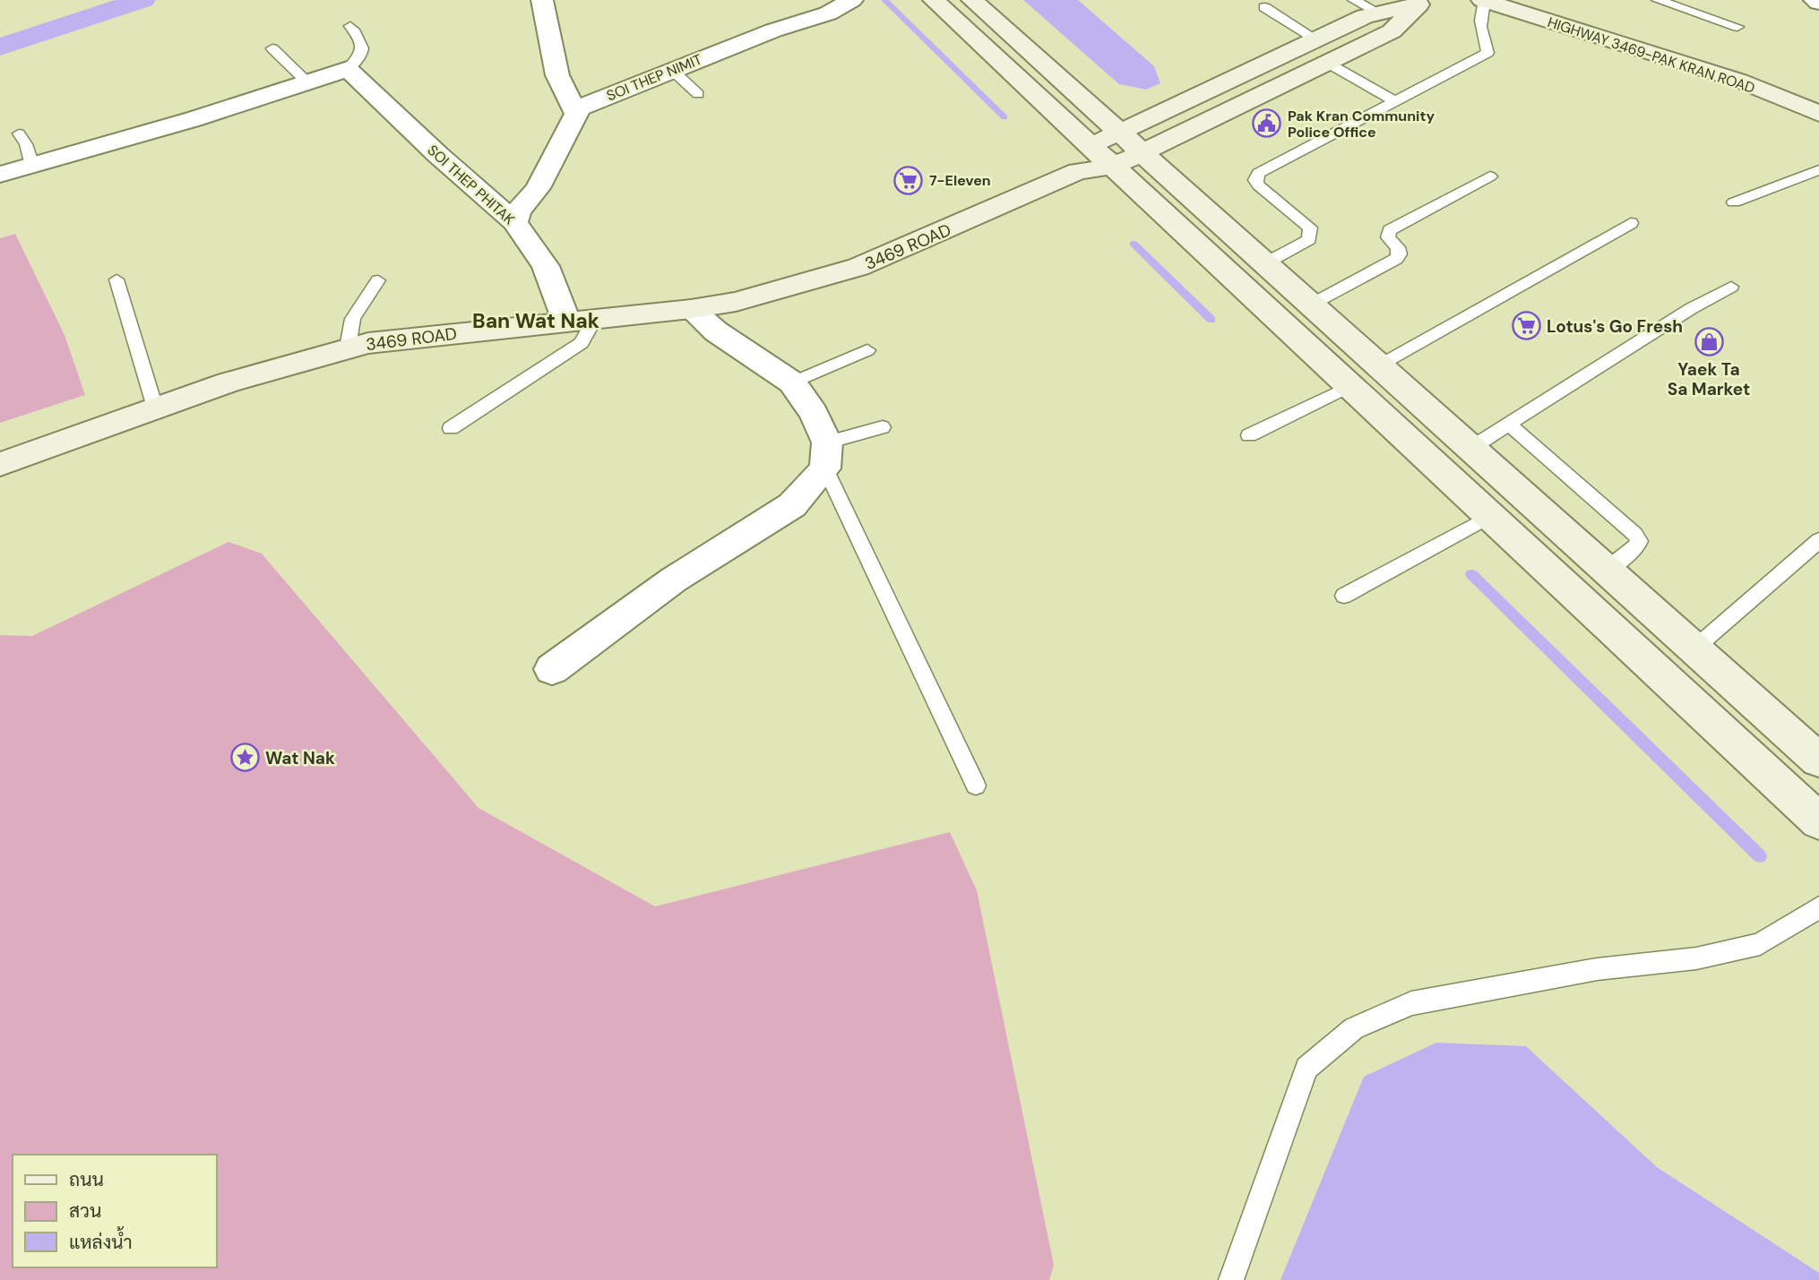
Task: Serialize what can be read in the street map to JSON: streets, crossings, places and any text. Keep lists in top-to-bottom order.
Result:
{
  "streets": {
    "main road": ["HIGHWAY 3469-PAK KRAN ROAD", "3469 ROAD"],
    "street": ["SOI THEP NIMIT", "SOI THEP PHITAK"]
  },
  "crossings": [
    ["SOI THEP PHITAK", "3469 ROAD"]
  ],
  "districts": ["Ban Wat Nak"],
  "places": {
    "public building": ["Pak Kran Community Police Office"],
    "supermarket": ["7-Eleven", "Lotus's Go Fresh"],
    "shop": ["Yaek Ta Sa Market"],
    "place": ["Wat Nak"]
  },
  "legend": ["ถนน", "สวน", "แหล่งน้ำ"]
}
